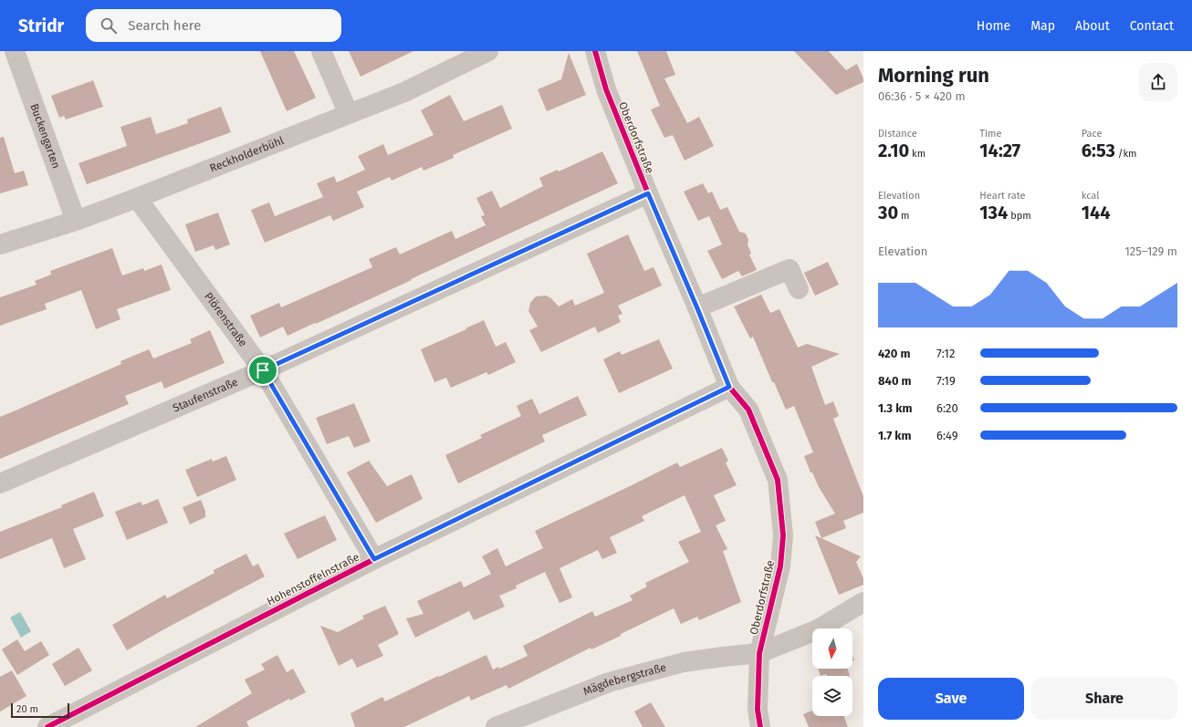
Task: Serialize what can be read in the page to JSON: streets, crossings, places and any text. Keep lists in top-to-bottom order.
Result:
{
  "streets": {
    "street": [
      "Buckengarten",
      "Oberdorfstraße",
      "Reckholderbühl",
      "Plörenstraße",
      "Staufenstraße",
      "Hohenstoffelnstraße",
      "Mägdebergstraße"
    ]
  },
  "crossings": [
    ["Buckengarten", "Reckholderbühl"],
    ["Oberdorfstraße", "Staufenstraße"],
    ["Oberdorfstraße", "Hohenstoffelnstraße"],
    ["Oberdorfstraße", "Mägdebergstraße"],
    ["Reckholderbühl", "Plörenstraße"],
    ["Plörenstraße", "Staufenstraße"],
    ["Plörenstraße", "Hohenstoffelnstraße"]
  ],
  "scale_bar": "20 m",
  "north": "bottom",
  "page": {
    "header": "Stridr",
    "search": "Search here",
    "nav": [
      "Home",
      "Map",
      "About",
      "Contact"
    ],
    "heading": ["Morning run", "06:36 · 5 × 420 m"],
    "stats": [
      ["Distance", "2.10 km"],
      ["Time", "14:27"],
      ["Pace", "6:53 /km"],
      ["Elevation", "30 m"],
      ["Heart rate", "134 bpm"],
      ["kcal", "144"]
    ],
    "chart": ["Elevation", "125–129 m"],
    "list": [
      {
        "name": "420 m",
        "note": "7:12"
      },
      {
        "name": "840 m",
        "note": "7:19"
      },
      {
        "name": "1.3 km",
        "note": "6:20"
      },
      {
        "name": "1.7 km",
        "note": "6:49"
      }
    ],
    "buttons": ["Save", "Share"],
    "scale": "20 m"
  }
}
